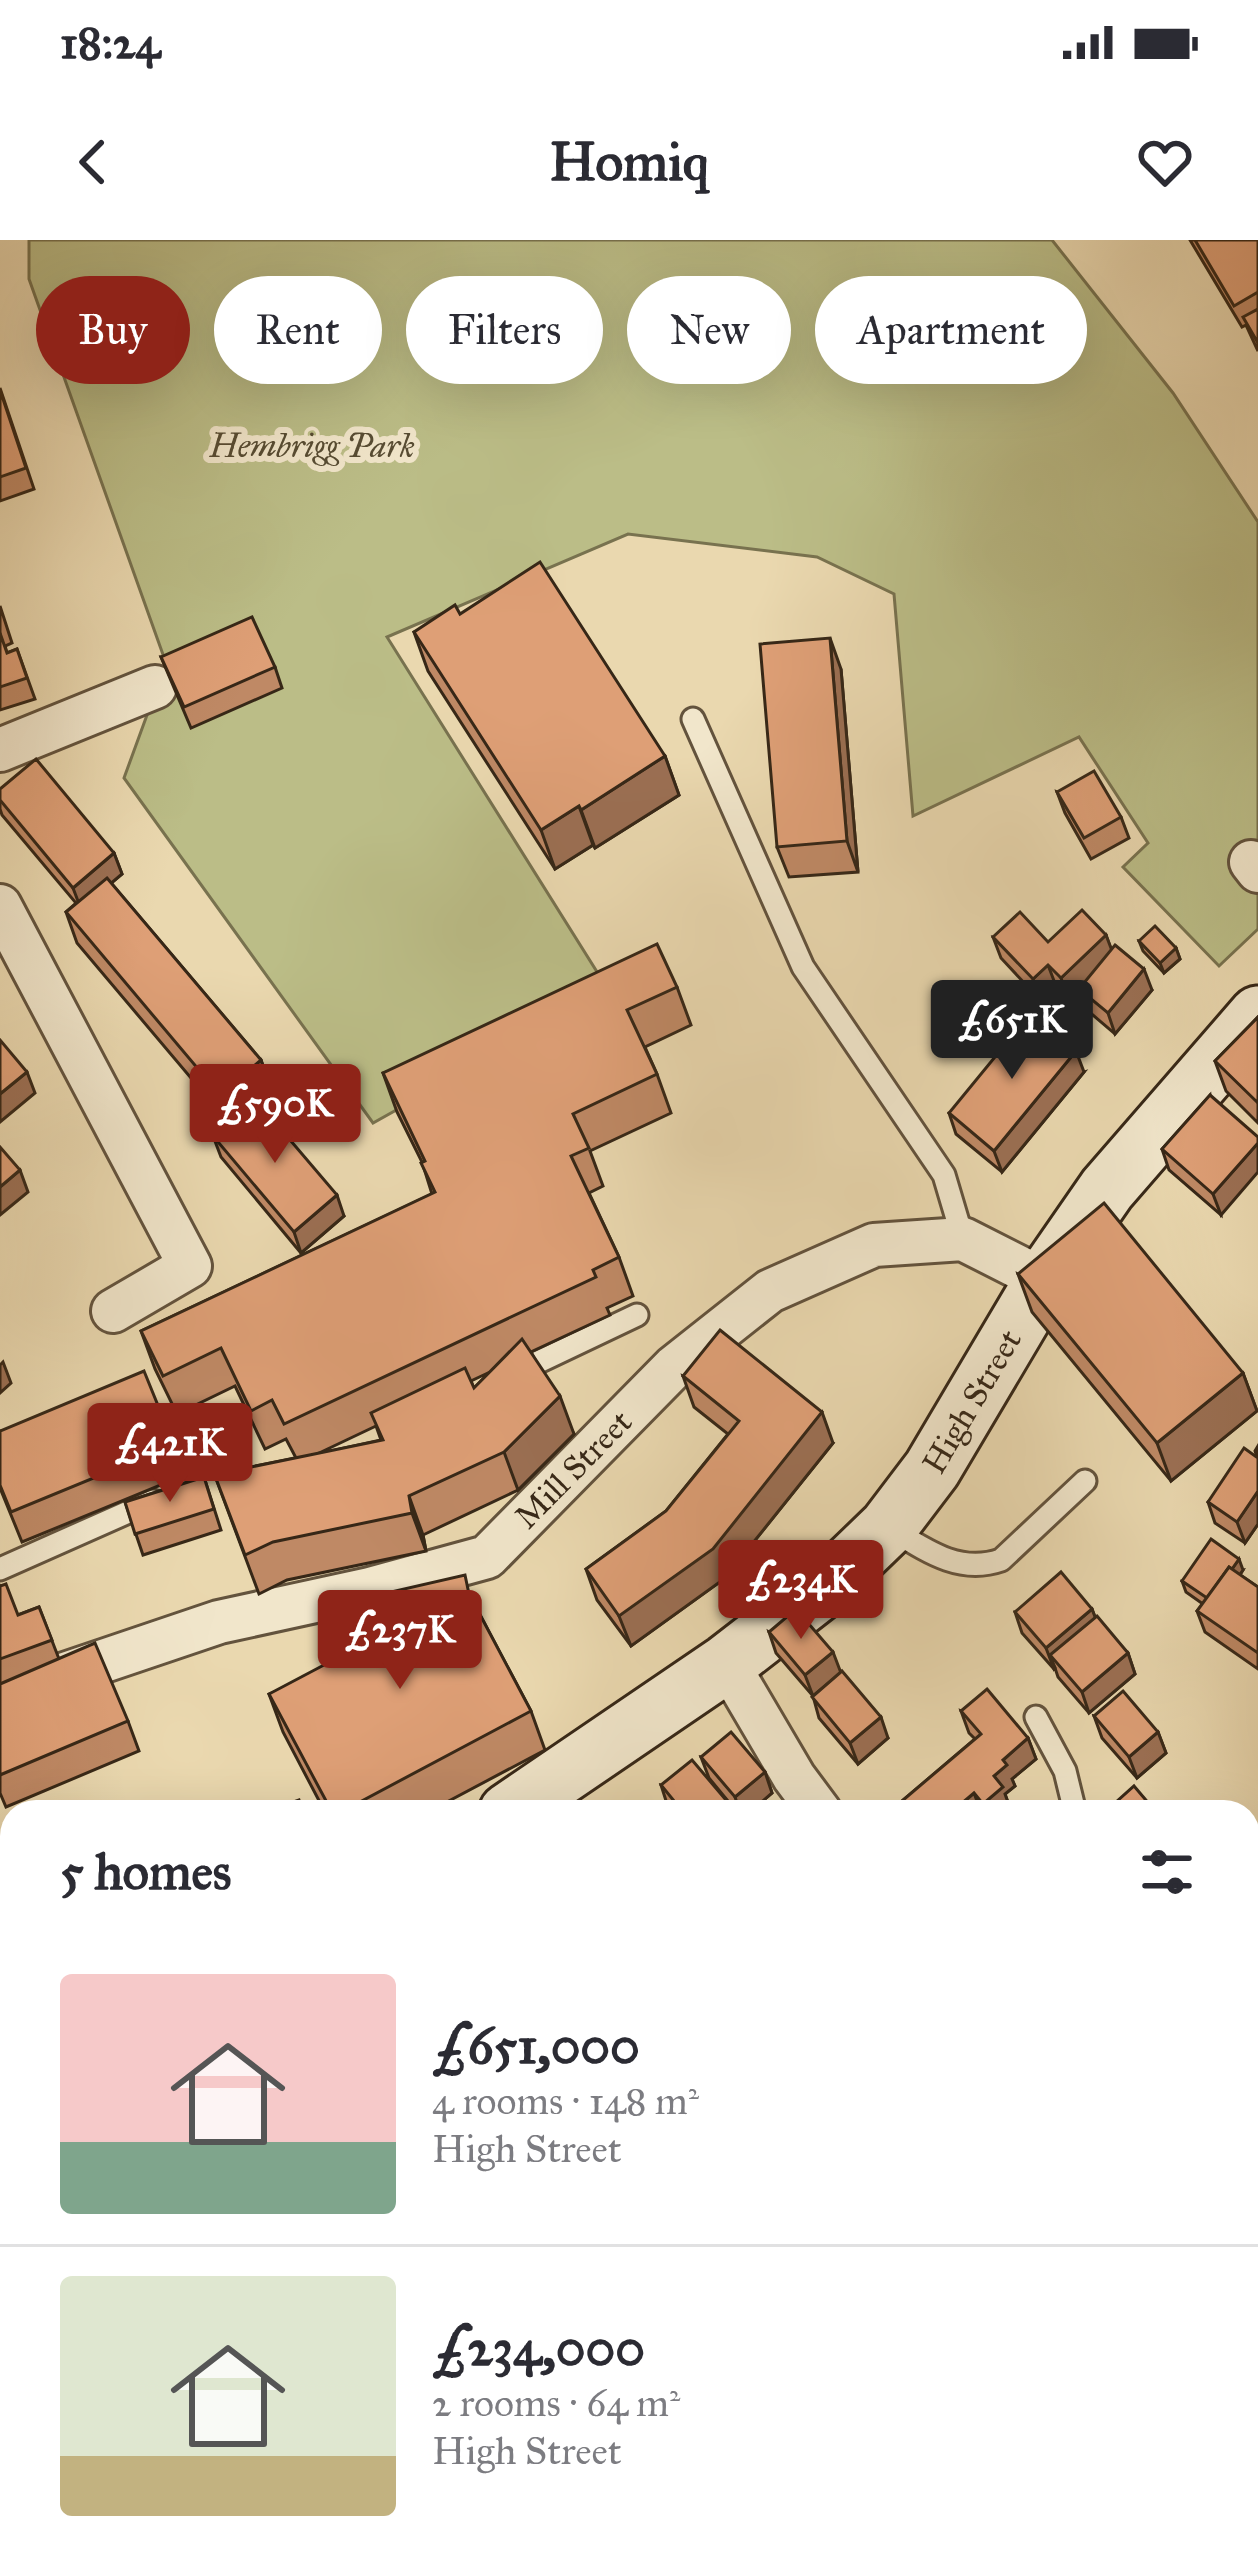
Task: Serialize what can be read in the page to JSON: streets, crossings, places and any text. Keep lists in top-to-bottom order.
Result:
{
  "streets": {
    "street": ["High Street", "Mill Street"]
  },
  "parks": ["Hembrigg Park"],
  "page": {
    "status": "18:24",
    "header": "Homiq",
    "chip": [
      "Buy",
      "Rent",
      "Filters",
      "New",
      "Apartment"
    ],
    "price": [
      "£651K",
      "£590K",
      "£421K",
      "£234K",
      "£237K"
    ],
    "heading": "5 homes",
    "list": [
      {
        "name": "£651,000",
        "note": "4 rooms · 148 m² · High Street"
      },
      {
        "name": "£234,000",
        "note": "2 rooms · 64 m² · High Street"
      }
    ]
  }
}
